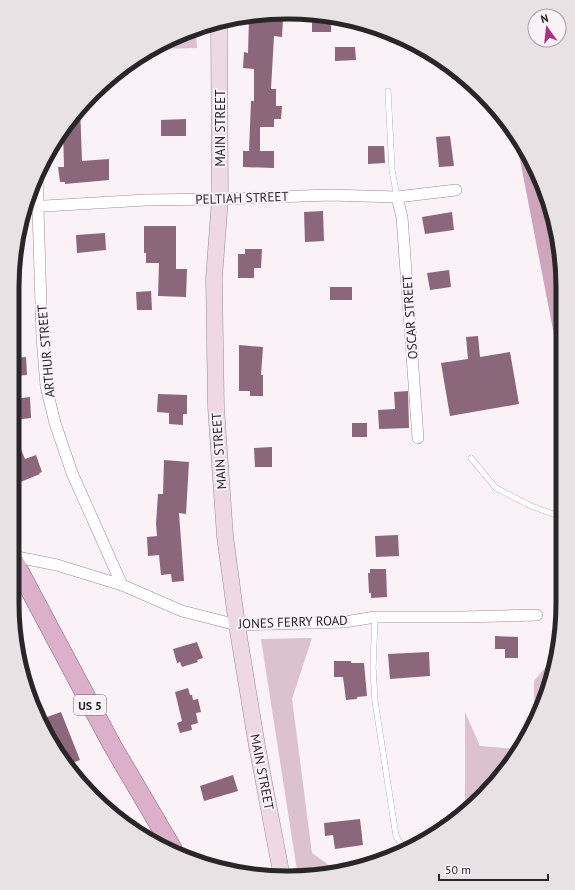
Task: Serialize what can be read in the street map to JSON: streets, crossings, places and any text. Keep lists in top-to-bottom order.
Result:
{
  "streets": {
    "main road": ["MAIN STREET", "US 5"],
    "street": [
      "PELTIAH STREET",
      "OSCAR STREET",
      "ARTHUR STREET",
      "JONES FERRY ROAD"
    ]
  },
  "crossings": [
    ["MAIN STREET", "PELTIAH STREET"],
    ["MAIN STREET", "JONES FERRY ROAD"],
    ["PELTIAH STREET", "OSCAR STREET"],
    ["PELTIAH STREET", "ARTHUR STREET"],
    ["ARTHUR STREET", "JONES FERRY ROAD"]
  ],
  "scale_bar": "50 m",
  "north": "top"
}
